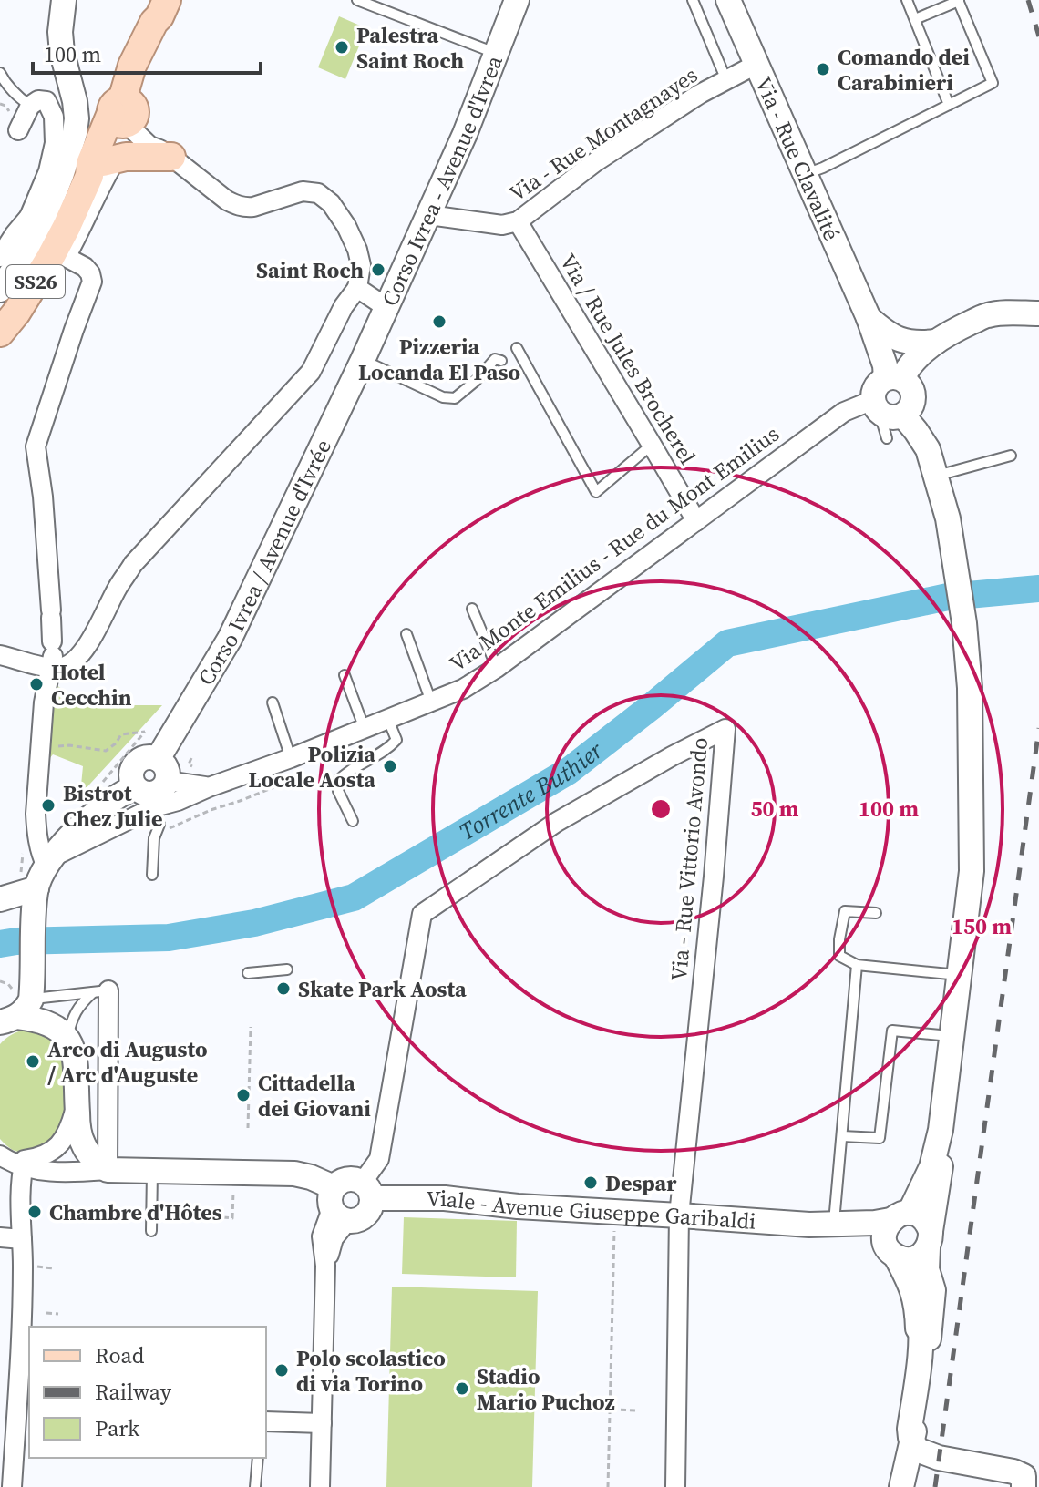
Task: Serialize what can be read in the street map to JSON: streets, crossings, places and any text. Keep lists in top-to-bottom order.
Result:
{
  "streets": {
    "main road": ["SS26"],
    "street": [
      "Via - Rue Montagnayes",
      "Via - Rue Clavalité",
      "Corso Ivrea - Avenue d'Ivrea",
      "Via / Rue Jules Brocherel",
      "Via Monte Emilius - Rue du Mont Emilius",
      "Corso Ivrea / Avenue d'Ivrée",
      "Via - Rue Vittorio Avondo",
      "Viale - Avenue Giuseppe Garibaldi"
    ]
  },
  "crossings": [
    ["Via - Rue Montagnayes", "Via - Rue Clavalité"],
    ["Via - Rue Montagnayes", "Corso Ivrea - Avenue d'Ivrea"],
    ["Via - Rue Montagnayes", "Via / Rue Jules Brocherel"],
    ["Via - Rue Clavalité", "Via Monte Emilius - Rue du Mont Emilius"],
    ["Corso Ivrea - Avenue d'Ivrea", "Corso Ivrea / Avenue d'Ivrée"],
    ["Via / Rue Jules Brocherel", "Via Monte Emilius - Rue du Mont Emilius"],
    ["Via - Rue Vittorio Avondo", "Viale - Avenue Giuseppe Garibaldi"]
  ],
  "water": ["Torrente Buthier"],
  "places": [
    "Palestra Saint Roch",
    "Comando dei Carabinieri",
    "Saint Roch",
    "Pizzeria Locanda El Paso",
    "Hotel Cecchin",
    "Polizia Locale Aosta",
    "Bistrot Chez Julie",
    "Skate Park Aosta",
    "Arco di Augusto / Arc d'Auguste",
    "Cittadella dei Giovani",
    "Despar",
    "Chambre d'Hôtes",
    "Polo scolastico di via Torino",
    "Stadio Mario Puchoz"
  ],
  "legend": ["Road", "Railway", "Park"],
  "scale_bar": "100 m",
  "rings": ["50 m", "100 m", "150 m"]
}
